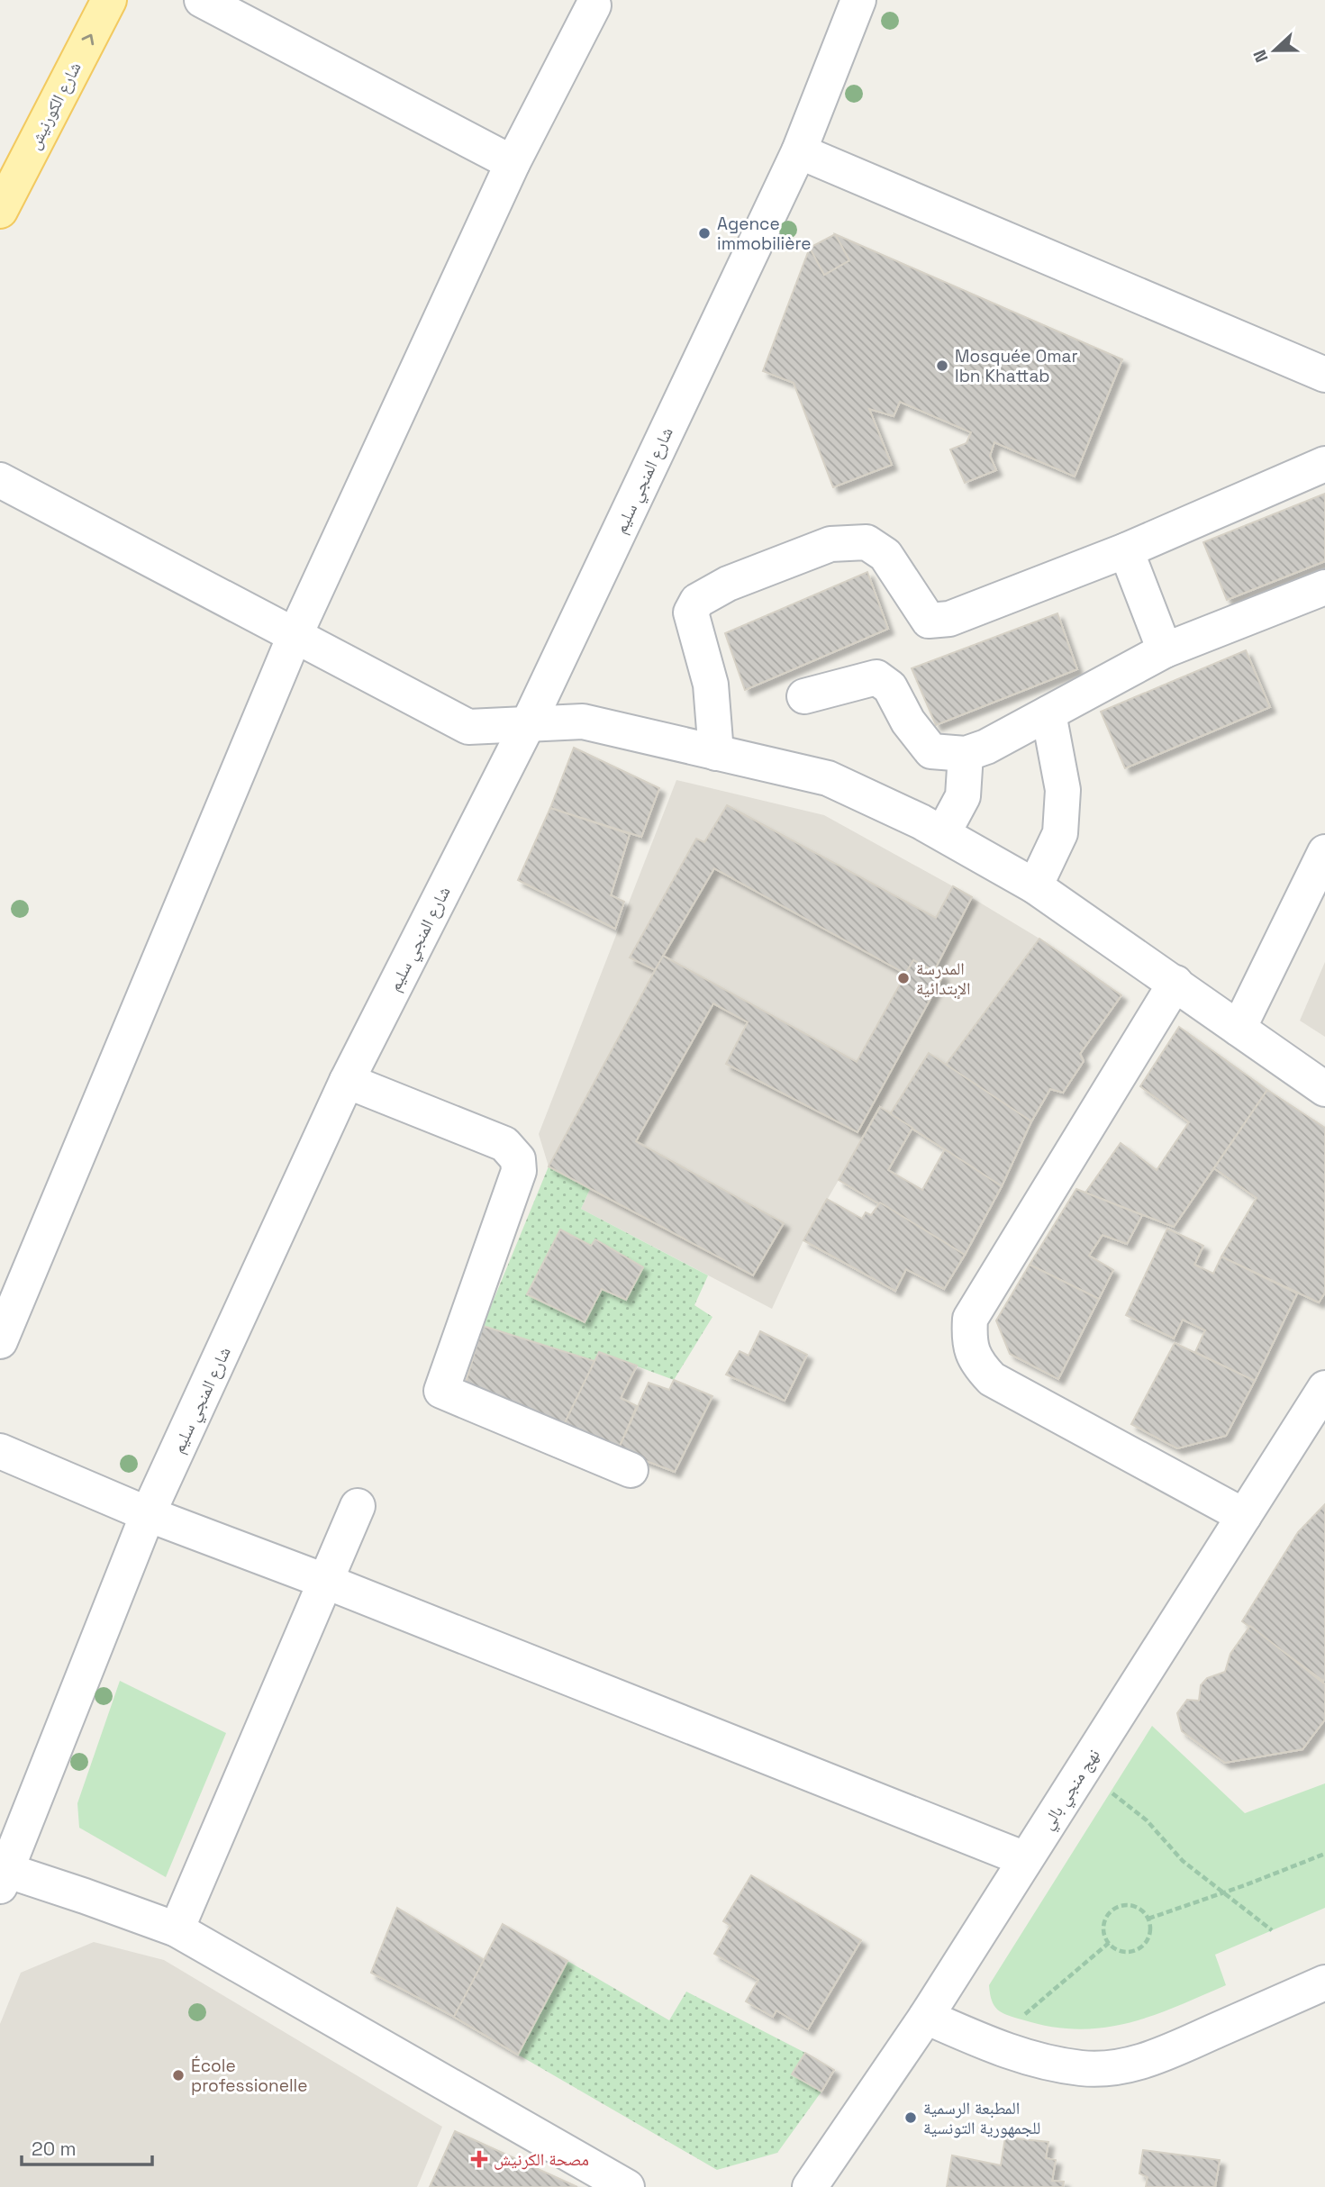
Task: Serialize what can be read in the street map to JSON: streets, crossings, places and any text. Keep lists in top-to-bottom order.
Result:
{
  "streets": {
    "main road": ["شارع الكورنيش"],
    "street": ["شارع المنجي سليم", "نهج منجي بالي"]
  },
  "one_way": ["شارع الكورنيش"],
  "places": {
    "other": [
      "Agence immobilière",
      "Mosquée Omar Ibn Khattab",
      "المدرسة الإبتدائية",
      "École professionelle",
      "المطبعة الرسمية للجمهورية التونسية"
    ],
    "health": ["مصحة الكرنيش"]
  },
  "scale_bar": "20 m",
  "north": "left"
}
